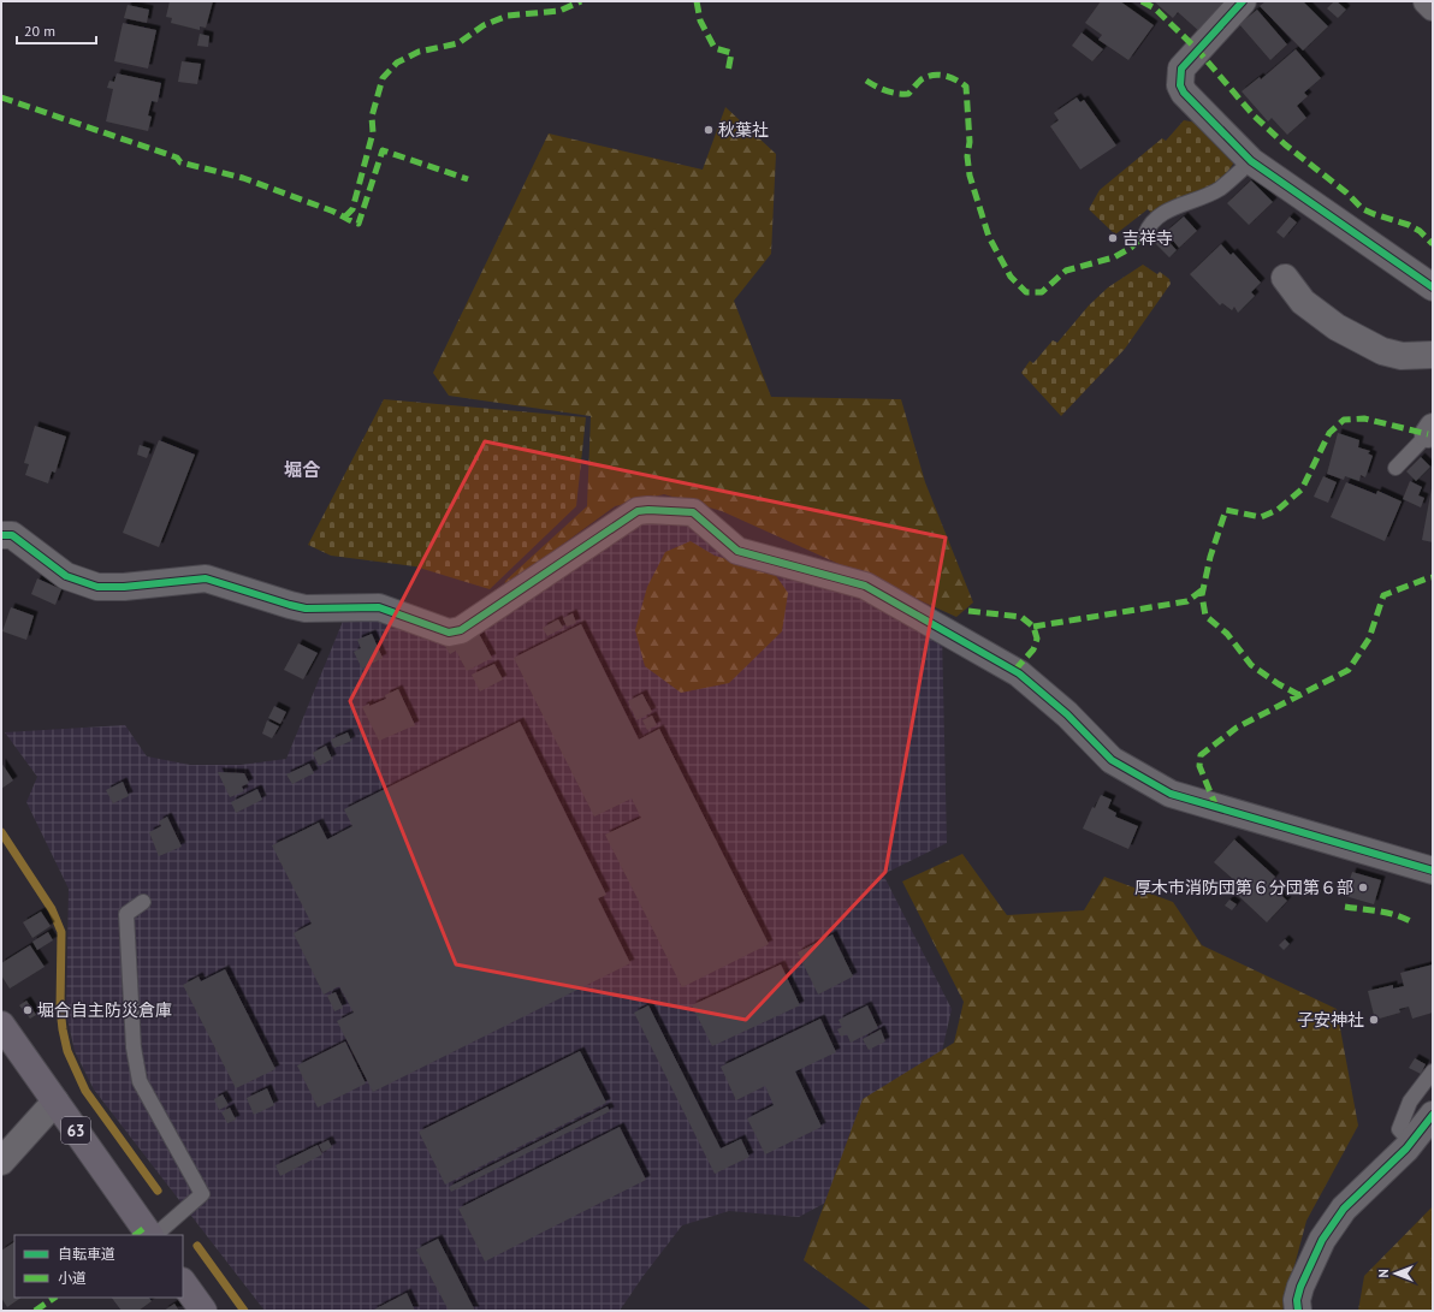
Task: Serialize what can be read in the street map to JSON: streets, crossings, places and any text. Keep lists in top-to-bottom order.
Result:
{
  "streets": {
    "main road": ["63"]
  },
  "districts": ["堀合"],
  "places": [
    "秋葉社",
    "吉祥寺",
    "厚木市消防団第６分団第６部",
    "堀合自主防災倉庫",
    "子安神社"
  ],
  "legend": ["自転車道", "小道"],
  "scale_bar": "20 m",
  "north": "left"
}
